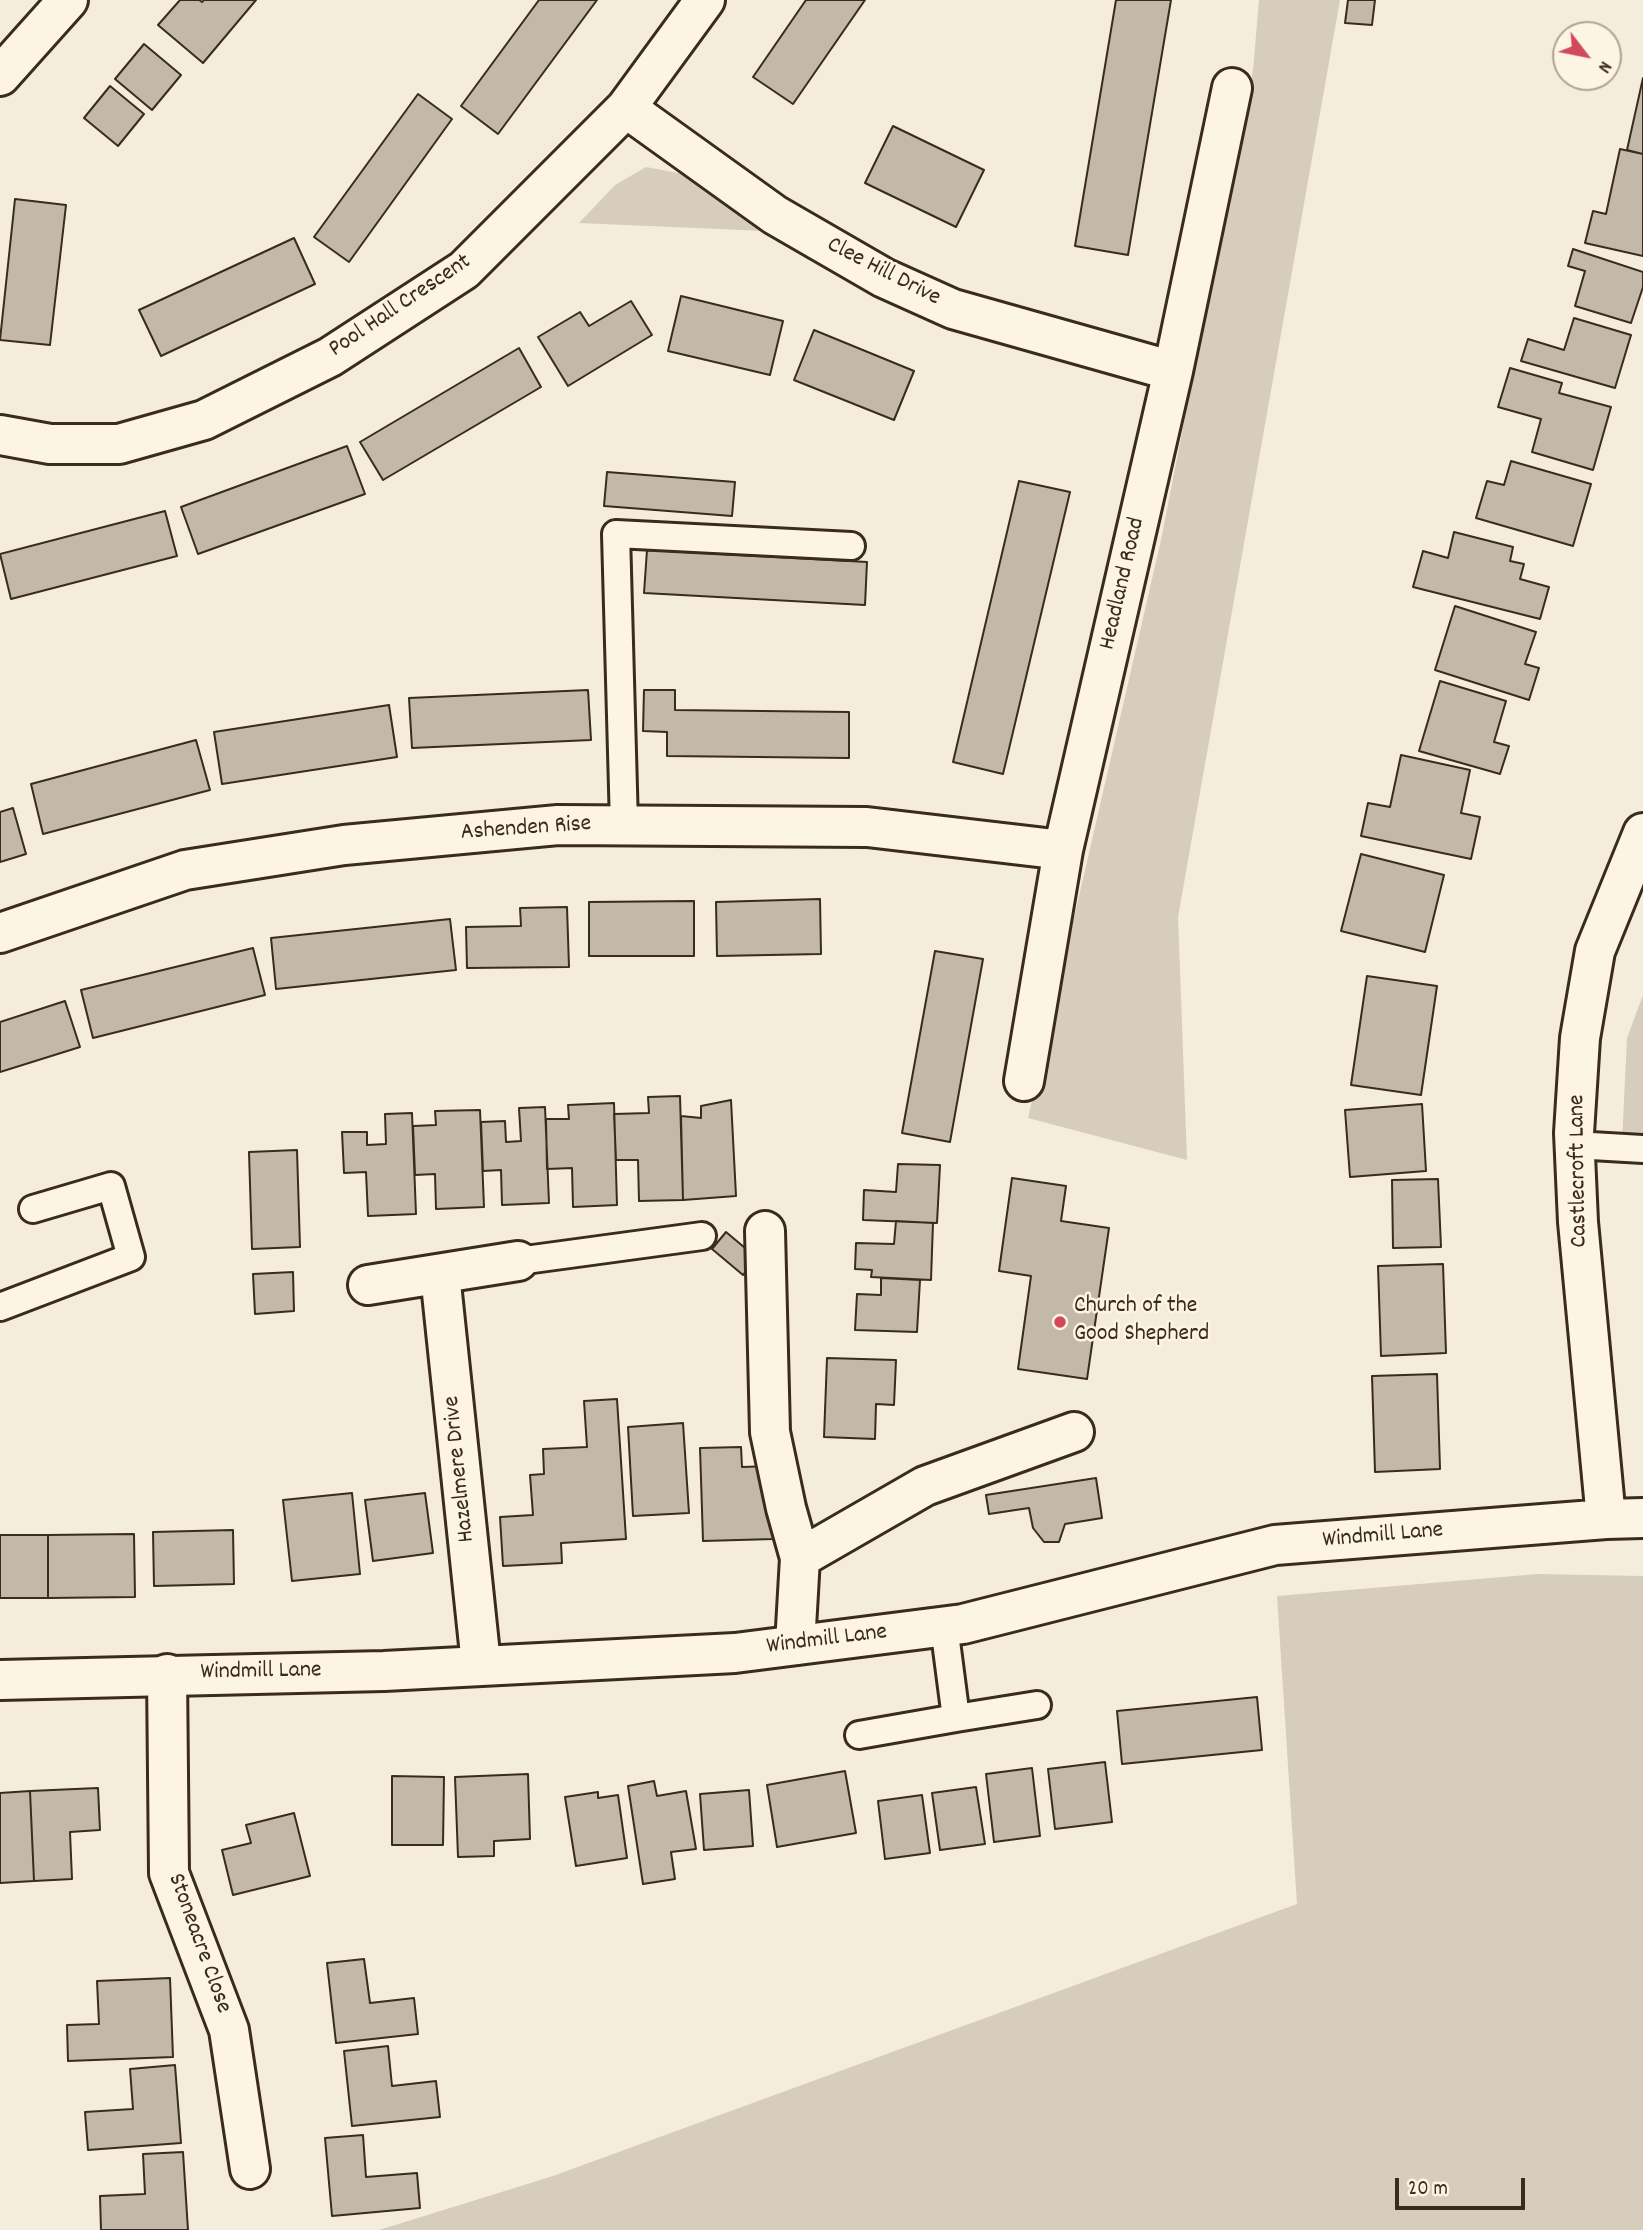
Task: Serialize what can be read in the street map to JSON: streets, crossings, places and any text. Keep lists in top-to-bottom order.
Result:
{
  "streets": {
    "street": [
      "Clee Hill Drive",
      "Pool Hall Crescent",
      "Headland Road",
      "Ashenden Rise",
      "Castlecroft Lane",
      "Hazelmere Drive",
      "Windmill Lane",
      "Stoneacre Close"
    ]
  },
  "crossings": [
    ["Clee Hill Drive", "Pool Hall Crescent"],
    ["Clee Hill Drive", "Headland Road"],
    ["Headland Road", "Ashenden Rise"],
    ["Castlecroft Lane", "Windmill Lane"],
    ["Hazelmere Drive", "Windmill Lane"],
    ["Windmill Lane", "Stoneacre Close"]
  ],
  "places": ["Church of the Good Shepherd"],
  "scale_bar": "20 m",
  "north": "bottom right"
}
